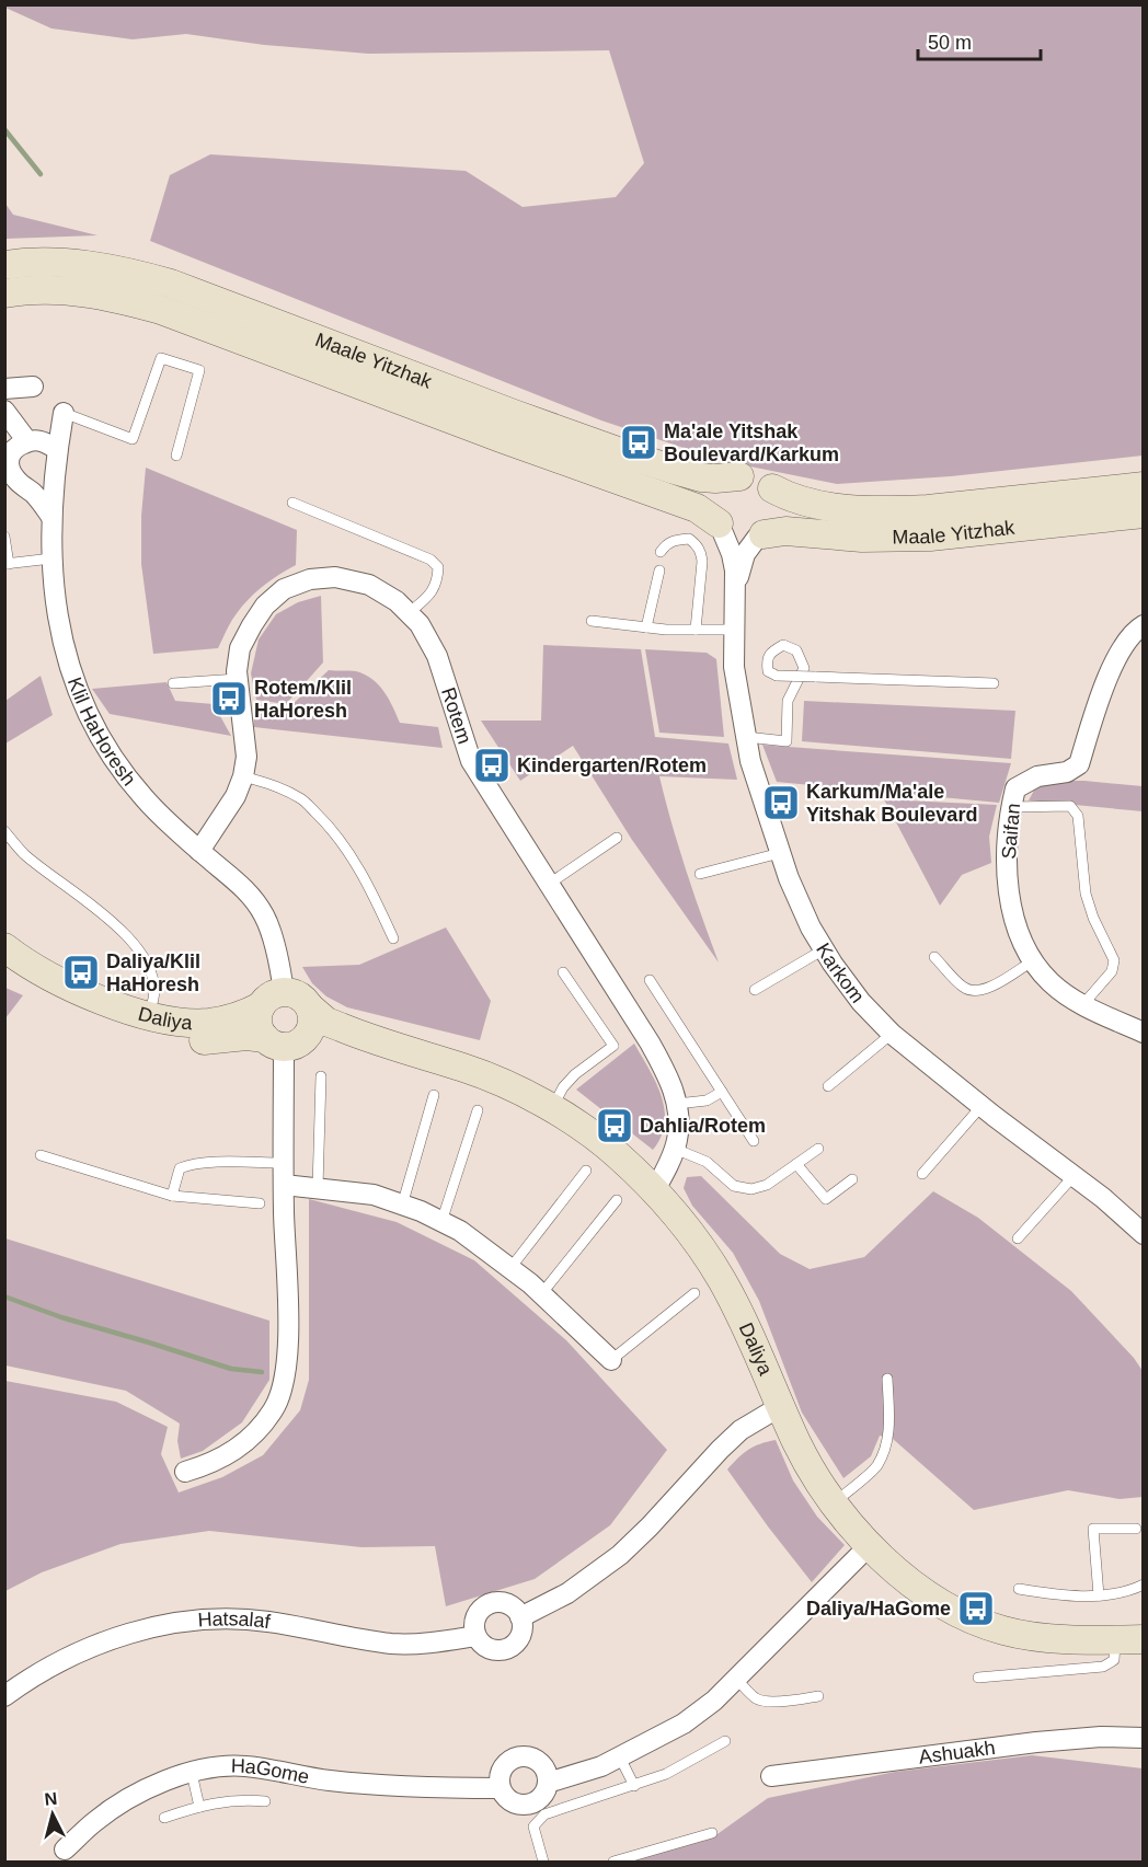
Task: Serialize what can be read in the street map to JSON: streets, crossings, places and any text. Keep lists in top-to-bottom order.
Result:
{
  "streets": {
    "street": [
      "Maale Yitzhak",
      "Rotem",
      "Klil HaHoresh",
      "Saifan",
      "Karkom",
      "Daliya",
      "Hatsalaf",
      "Ashuakh",
      "HaGome"
    ]
  },
  "crossings": [
    ["Maale Yitzhak", "Karkom"],
    ["Rotem", "Klil HaHoresh"],
    ["Rotem", "Daliya"],
    ["Klil HaHoresh", "Daliya"]
  ],
  "places": {
    "bus stop": [
      "Ma'ale Yitshak Boulevard/Karkum",
      "Rotem/Klil HaHoresh",
      "Kindergarten/Rotem",
      "Karkum/Ma'ale Yitshak Boulevard",
      "Daliya/Klil HaHoresh",
      "Dahlia/Rotem",
      "Daliya/HaGome"
    ]
  },
  "scale_bar": "50 m",
  "north": "top"
}
